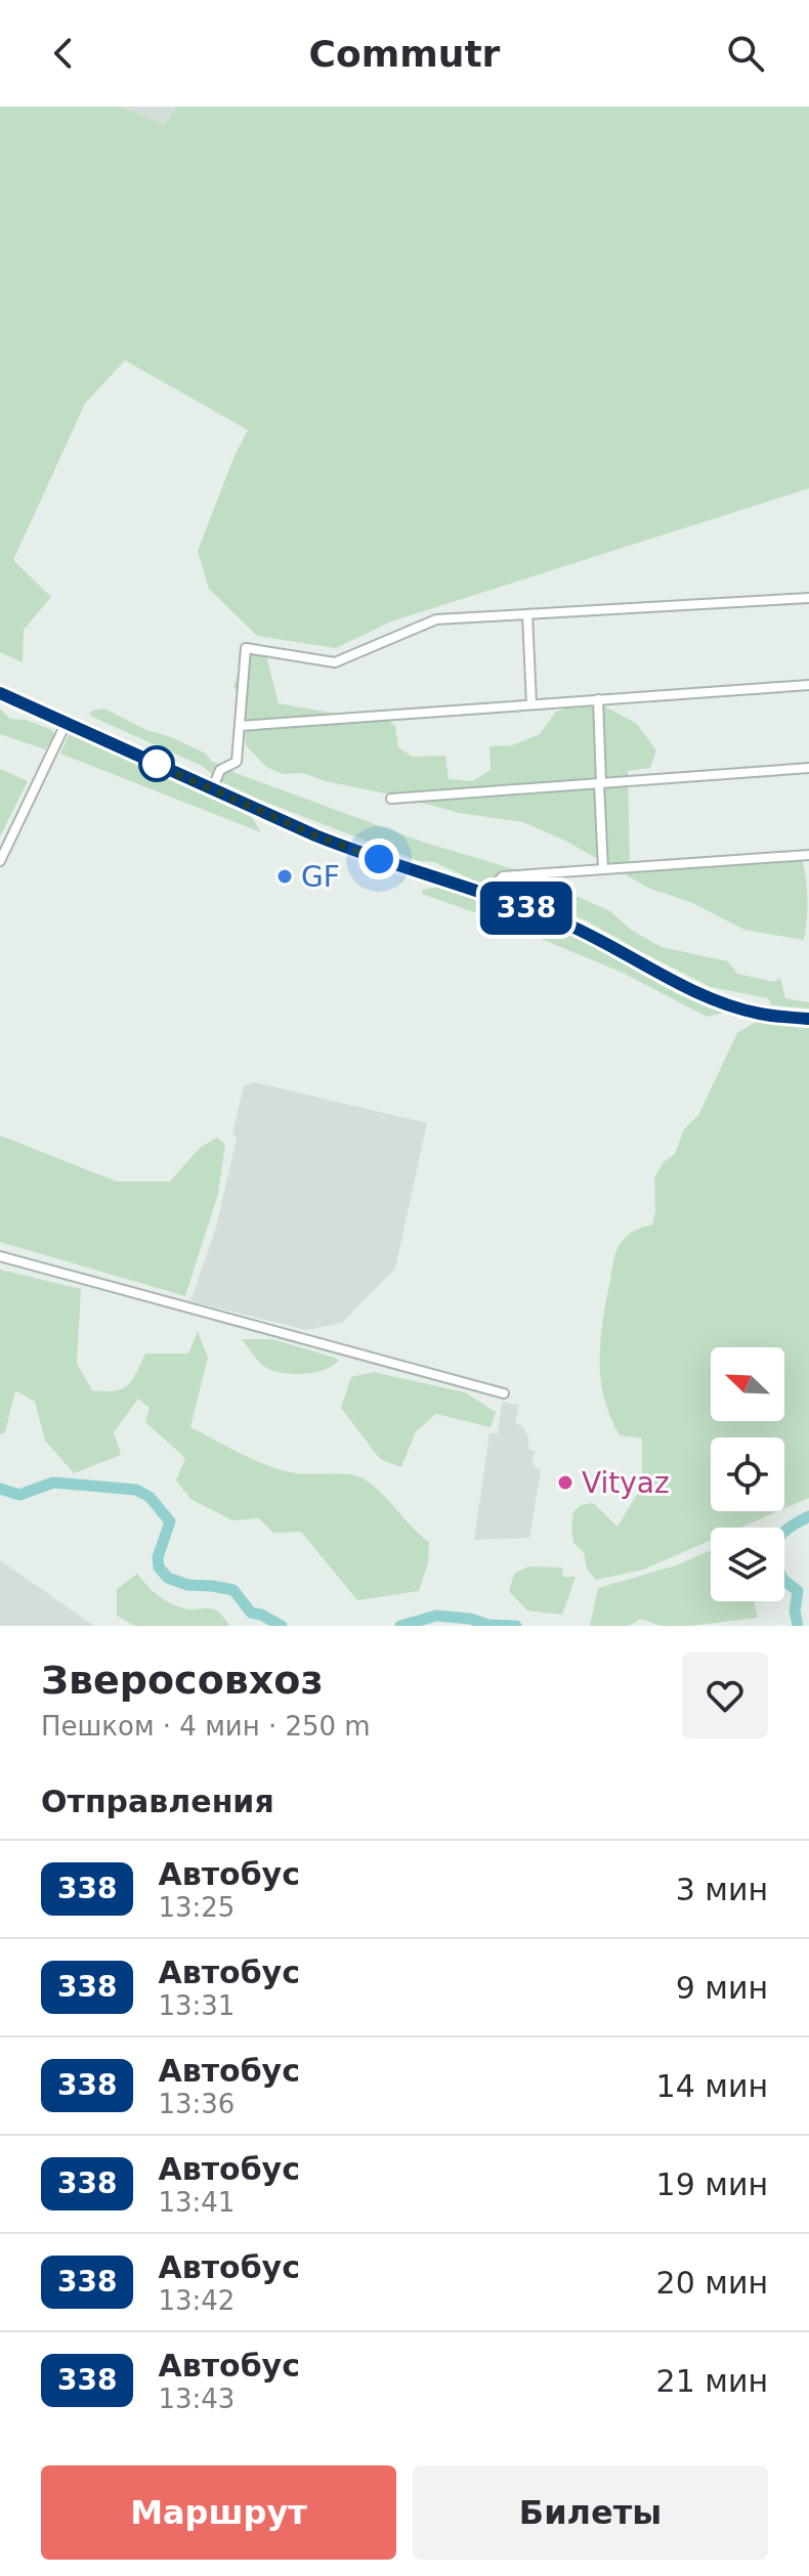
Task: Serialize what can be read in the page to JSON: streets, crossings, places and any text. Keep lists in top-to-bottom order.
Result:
{
  "places": ["GF", "Vityaz"],
  "lines": ["bus line 338"],
  "north": "top left",
  "page": {
    "header": "Commutr",
    "on_map": "338",
    "heading": [
      ["Зверосовхоз", "Пешком · 4 мин · 250 m"],
      "Отправления"
    ],
    "list": [
      {
        "mark": "338",
        "name": "Автобус",
        "note": "13:25",
        "value": "3 мин"
      },
      {
        "mark": "338",
        "name": "Автобус",
        "note": "13:31",
        "value": "9 мин"
      },
      {
        "mark": "338",
        "name": "Автобус",
        "note": "13:36",
        "value": "14 мин"
      },
      {
        "mark": "338",
        "name": "Автобус",
        "note": "13:41",
        "value": "19 мин"
      },
      {
        "mark": "338",
        "name": "Автобус",
        "note": "13:42",
        "value": "20 мин"
      },
      {
        "mark": "338",
        "name": "Автобус",
        "note": "13:43",
        "value": "21 мин"
      }
    ],
    "buttons": ["Маршрут", "Билеты"]
  }
}
